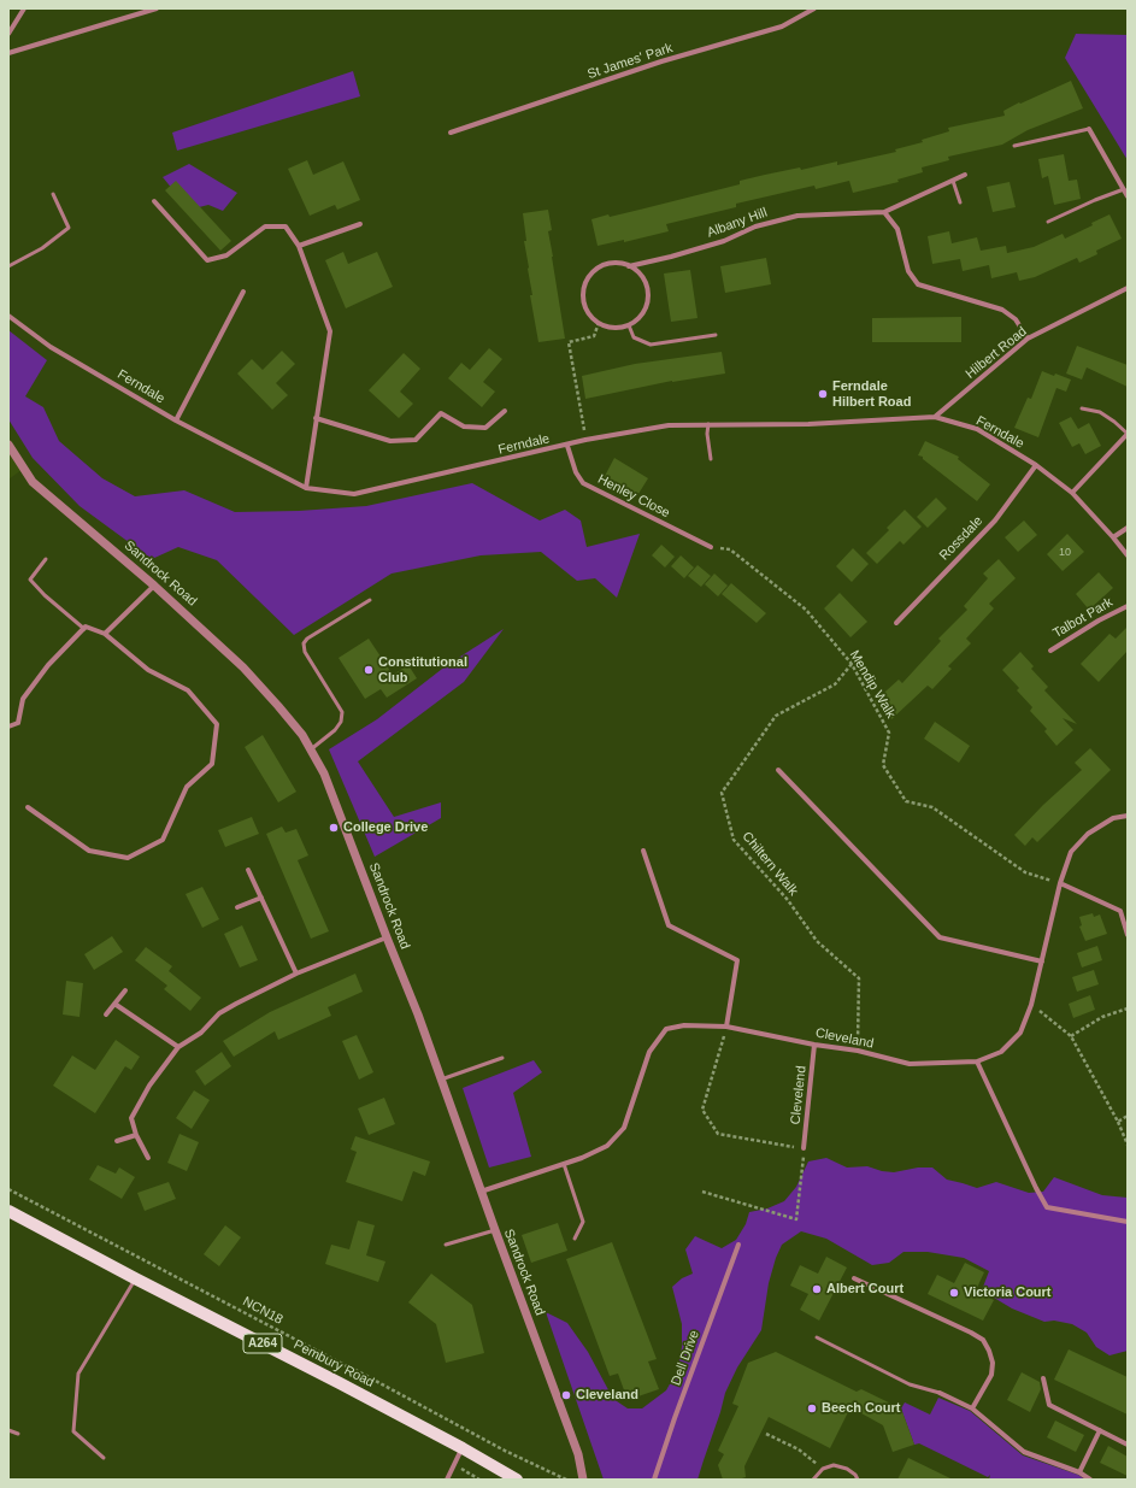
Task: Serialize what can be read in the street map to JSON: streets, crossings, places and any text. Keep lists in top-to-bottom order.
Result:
{
  "streets": {
    "main road": ["A264", "Pembury Road"],
    "street": [
      "St James' Park",
      "Albany Hill",
      "Hilbert Road",
      "Ferndale",
      "Henley Close",
      "Rossdale",
      "Sandrock Road",
      "Talbot Park",
      "Cleveland",
      "Clevelend",
      "Dell Drive"
    ],
    "path": ["Mendip Walk", "Chiltern Walk", "NCN18"]
  },
  "crossings": [
    ["Hilbert Road", "Ferndale"],
    ["Ferndale", "Henley Close"],
    ["Ferndale", "Rossdale"],
    ["Henley Close", "Mendip Walk"],
    ["Sandrock Road", "Cleveland"],
    ["Mendip Walk", "Chiltern Walk"],
    ["Mendip Walk", "Cleveland"],
    ["Chiltern Walk", "Cleveland"],
    ["Cleveland", "Clevelend"]
  ],
  "places": [
    "Ferndale Hilbert Road",
    "Constitutional Club",
    "College Drive",
    "Albert Court",
    "Victoria Court",
    "Cleveland",
    "Beech Court"
  ],
  "house_numbers": ["10"]
}
